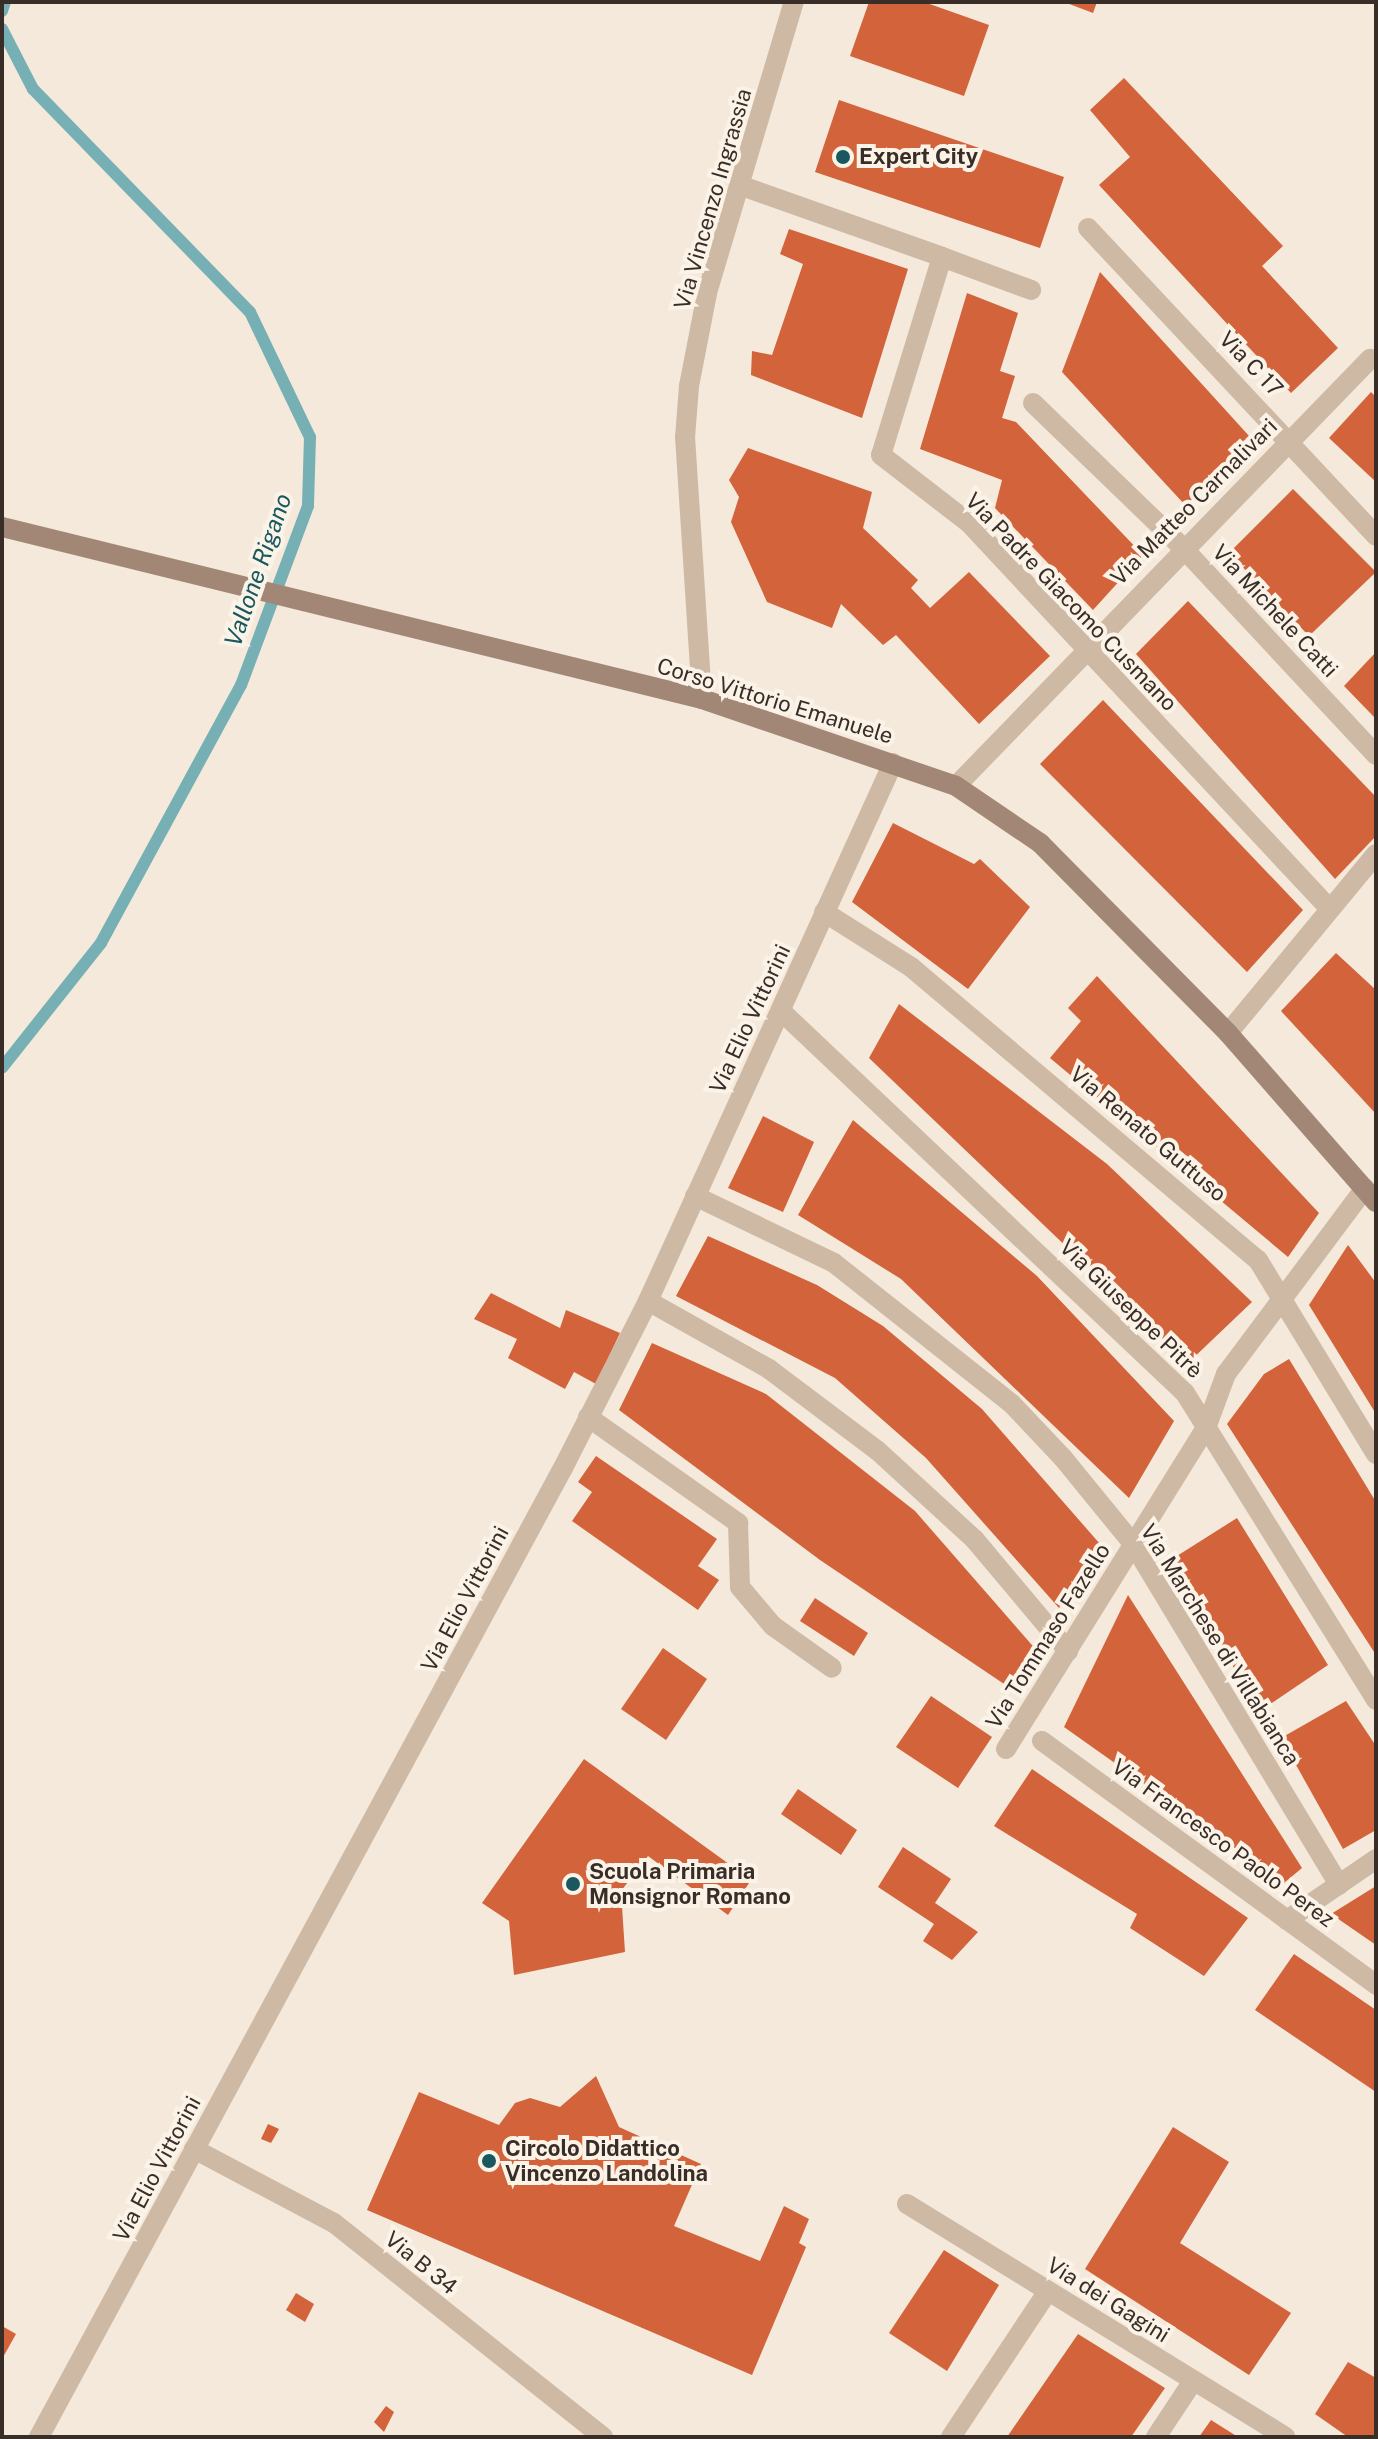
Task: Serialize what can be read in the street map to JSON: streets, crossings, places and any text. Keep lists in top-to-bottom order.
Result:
{
  "streets": {
    "main road": ["Corso Vittorio Emanuele"],
    "street": [
      "Via Vincenzo Ingrassia",
      "Via C 17",
      "Via Matteo Carnalivari",
      "Via Padre Giacomo Cusmano",
      "Via Michele Catti",
      "Via Elio Vittorini",
      "Via Renato Guttuso",
      "Via Giuseppe Pitrè",
      "Via Tommaso Fazello",
      "Via Marchese di Villabianca",
      "Via Francesco Paolo Perez",
      "Via B 34",
      "Via dei Gagini"
    ]
  },
  "crossings": [
    ["Via Vincenzo Ingrassia", "Corso Vittorio Emanuele"],
    ["Via C 17", "Via Matteo Carnalivari"],
    ["Via Matteo Carnalivari", "Via Padre Giacomo Cusmano"],
    ["Via Matteo Carnalivari", "Via Michele Catti"],
    ["Via Matteo Carnalivari", "Corso Vittorio Emanuele"],
    ["Corso Vittorio Emanuele", "Via Elio Vittorini"],
    ["Corso Vittorio Emanuele", "Via Tommaso Fazello"],
    ["Via Elio Vittorini", "Via Renato Guttuso"],
    ["Via Elio Vittorini", "Via Giuseppe Pitrè"],
    ["Via Elio Vittorini", "Via Marchese di Villabianca"],
    ["Via Elio Vittorini", "Via B 34"],
    ["Via Renato Guttuso", "Via Tommaso Fazello"],
    ["Via Giuseppe Pitrè", "Via Tommaso Fazello"],
    ["Via Tommaso Fazello", "Via Marchese di Villabianca"]
  ],
  "water": ["Vallone Rigano"],
  "places": ["Expert City", "Scuola Primaria Monsignor Romano", "Circolo Didattico Vincenzo Landolina"]
}
